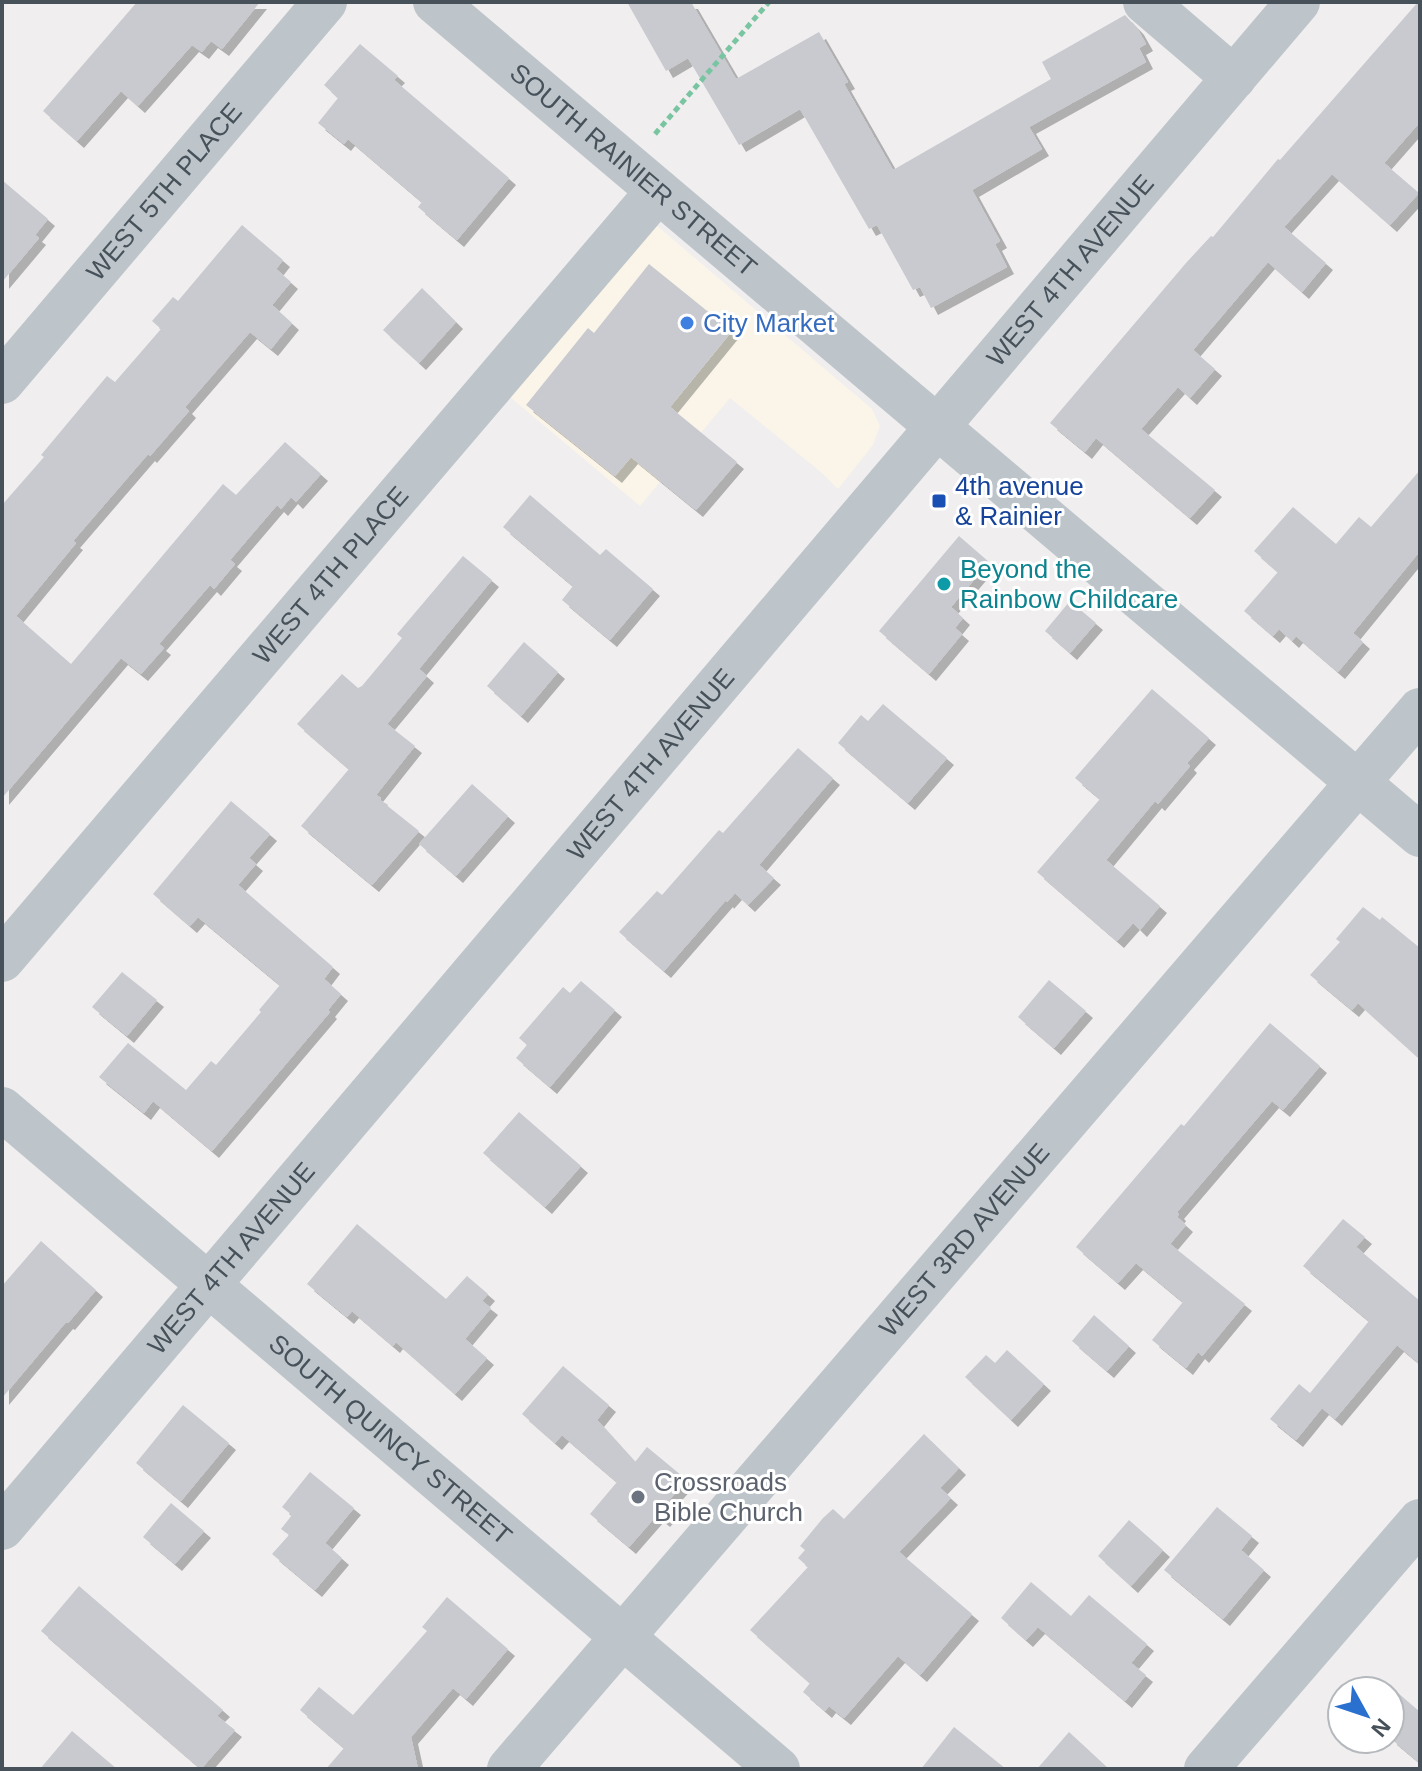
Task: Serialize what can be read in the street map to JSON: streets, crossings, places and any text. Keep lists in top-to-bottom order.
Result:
{
  "streets": {
    "street": [
      "SOUTH RAINIER STREET",
      "WEST 5TH PLACE",
      "WEST 4TH AVENUE",
      "WEST 4TH PLACE",
      "WEST 3RD AVENUE",
      "SOUTH QUINCY STREET"
    ]
  },
  "crossings": [
    ["SOUTH RAINIER STREET", "WEST 4TH AVENUE"],
    ["SOUTH RAINIER STREET", "WEST 4TH PLACE"],
    ["SOUTH RAINIER STREET", "WEST 3RD AVENUE"],
    ["WEST 4TH AVENUE", "SOUTH QUINCY STREET"],
    ["WEST 3RD AVENUE", "SOUTH QUINCY STREET"]
  ],
  "places": {
    "other": ["City Market", "Beyond the Rainbow Childcare", "Crossroads Bible Church"],
    "transit": ["4th avenue & Rainier"]
  },
  "north": "bottom right"
}
